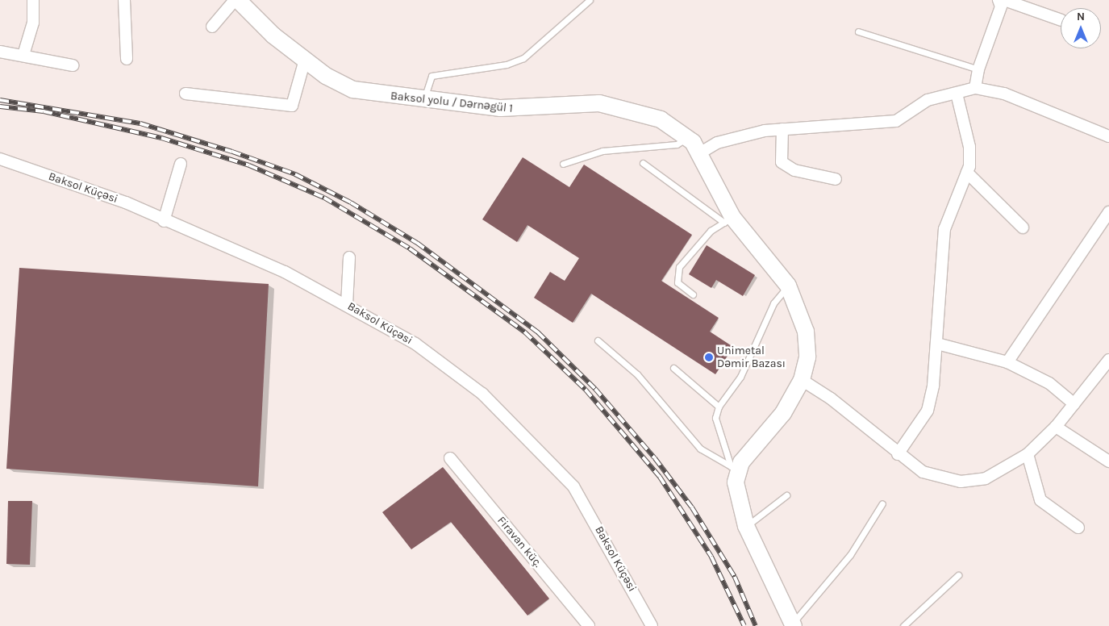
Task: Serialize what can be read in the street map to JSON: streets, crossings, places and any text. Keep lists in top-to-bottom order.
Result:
{
  "streets": {
    "main road": ["Baksol yolu / Dərnəgül 1"],
    "street": ["Baksol Küçəsi", "Firavan küç."]
  },
  "places": ["Unimetal Dəmir Bazası"],
  "north": "top"
}
